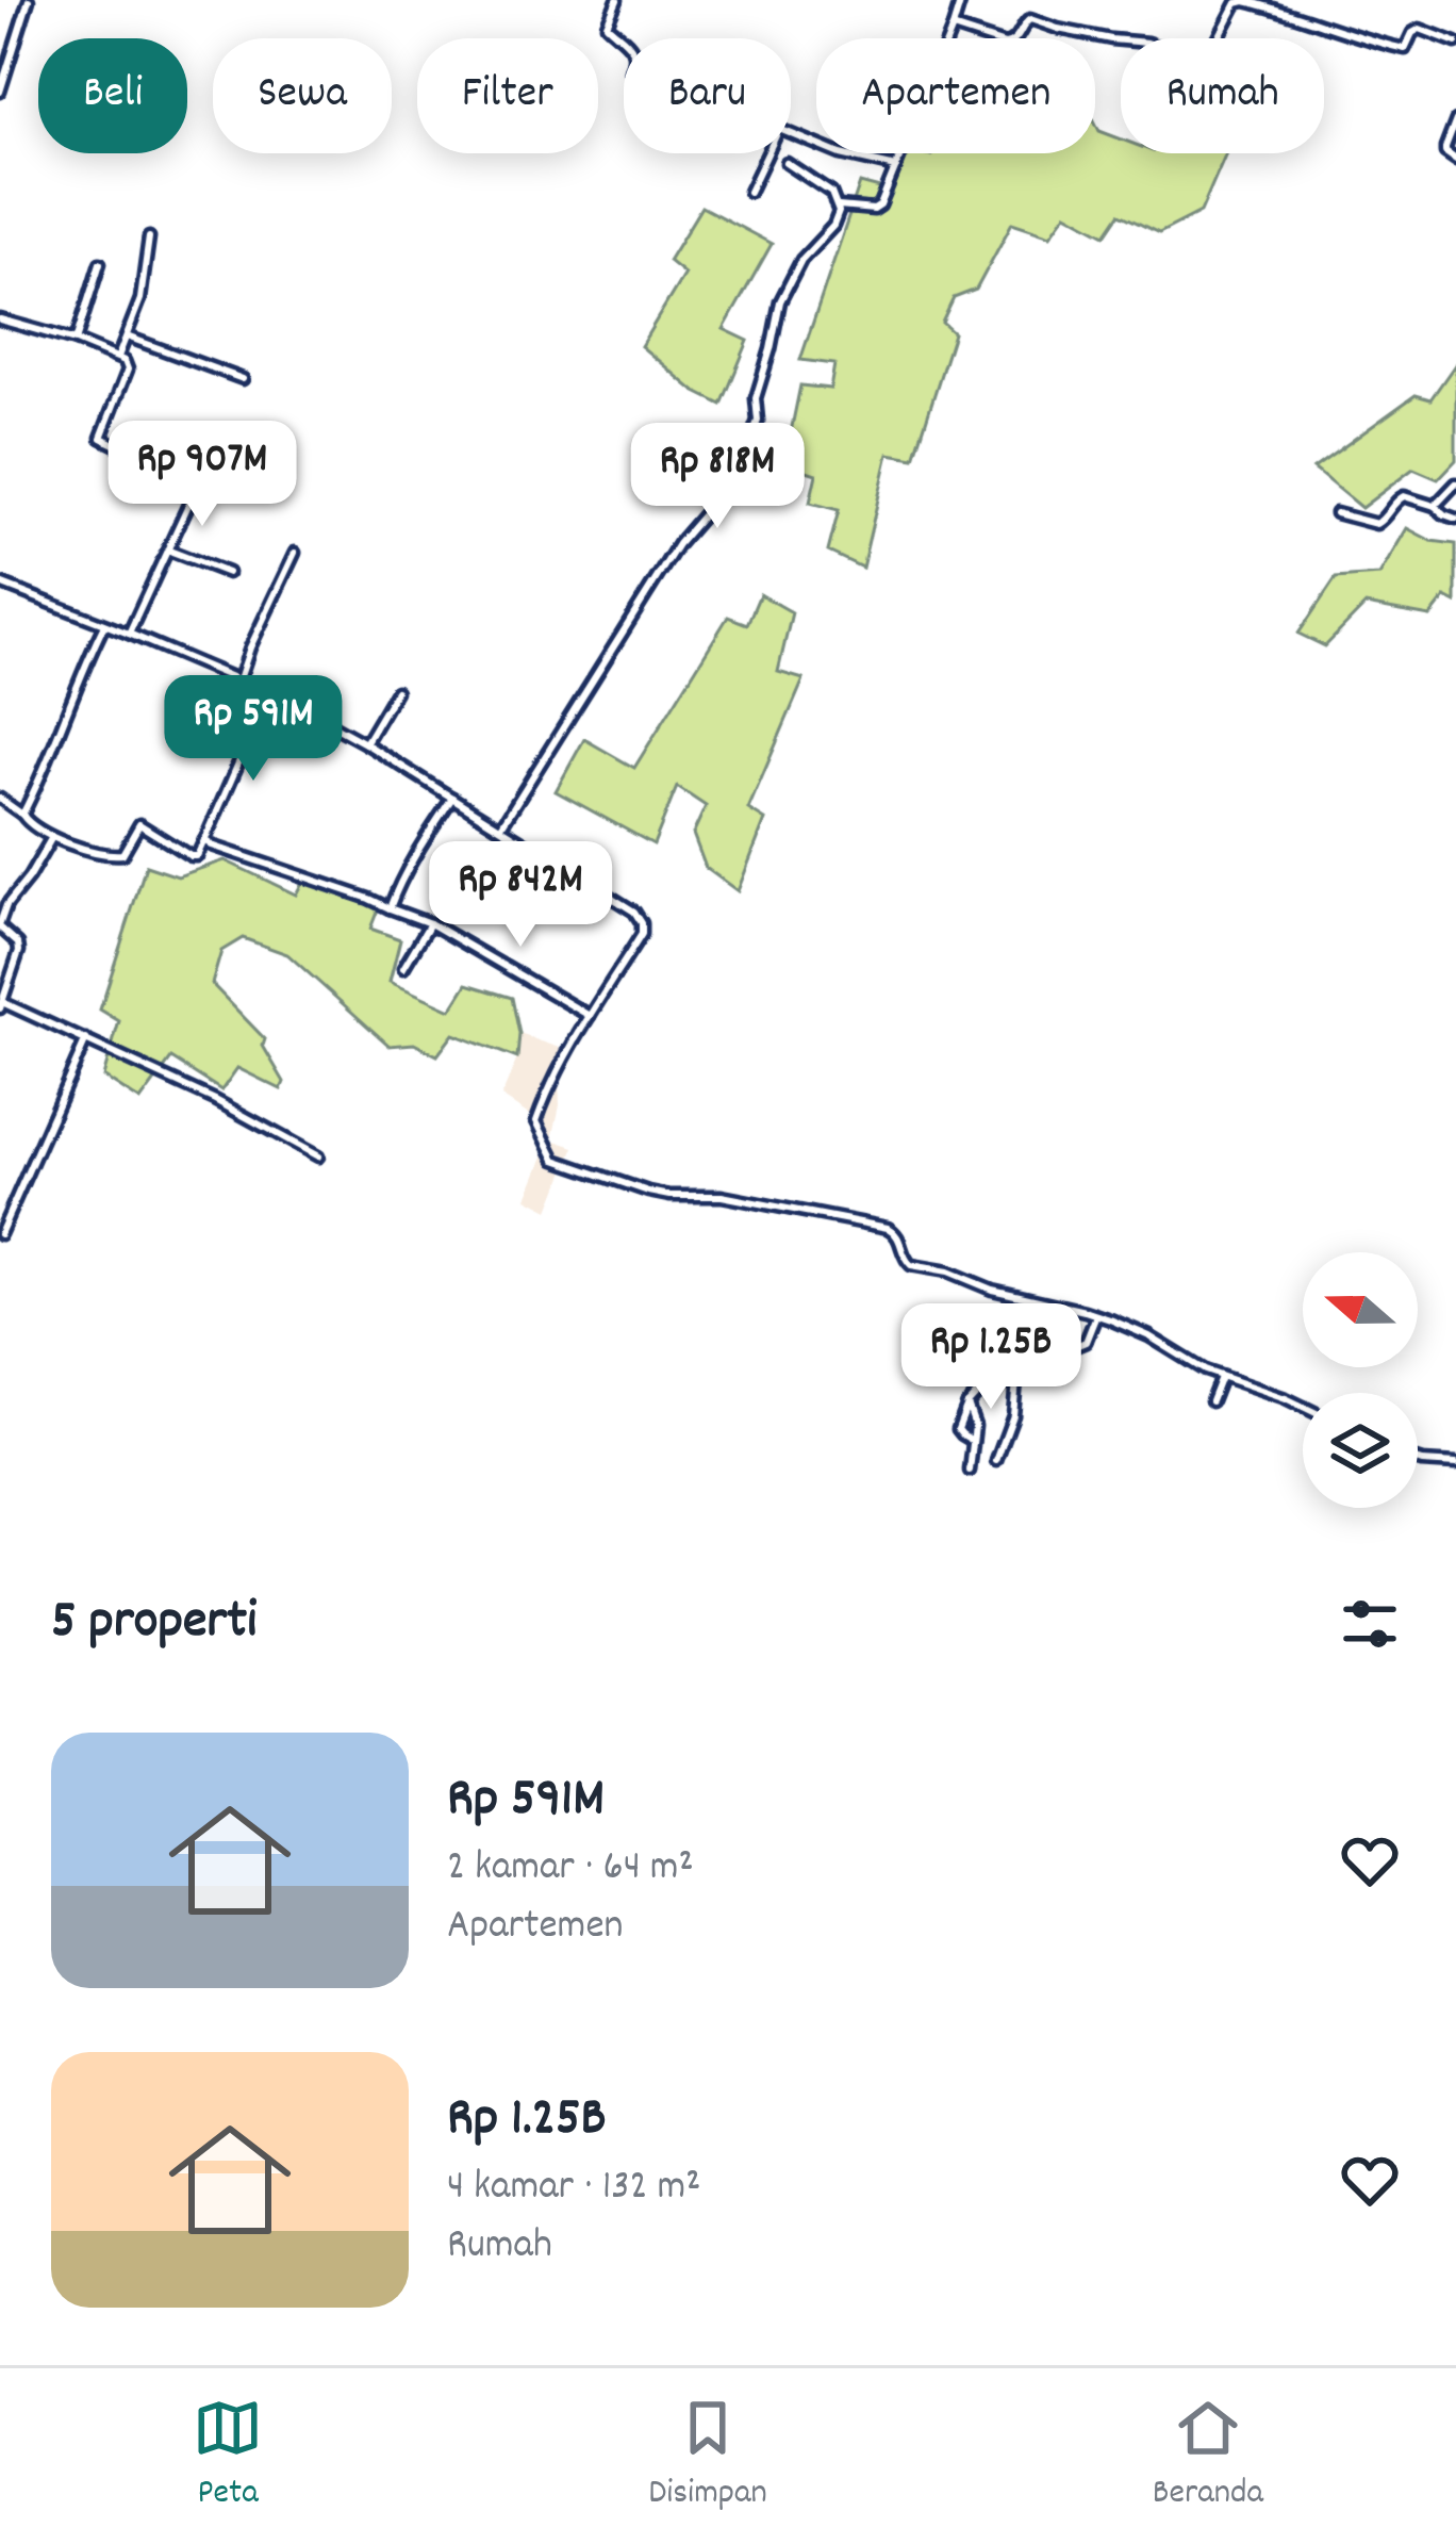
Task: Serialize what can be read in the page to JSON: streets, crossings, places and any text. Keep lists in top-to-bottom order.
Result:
{
  "north": "left",
  "page": {
    "chip": [
      "Beli",
      "Sewa",
      "Filter",
      "Baru",
      "Apartemen",
      "Rumah"
    ],
    "price": [
      "Rp 907M",
      "Rp 818M",
      "Rp 591M",
      "Rp 842M",
      "Rp 1.25B"
    ],
    "heading": "5 properti",
    "list": [
      {
        "name": "Rp 591M",
        "note": "2 kamar · 64 m² · Apartemen"
      },
      {
        "name": "Rp 1.25B",
        "note": "4 kamar · 132 m² · Rumah"
      }
    ],
    "tabs": ["Peta", "Disimpan", "Beranda"]
  }
}
